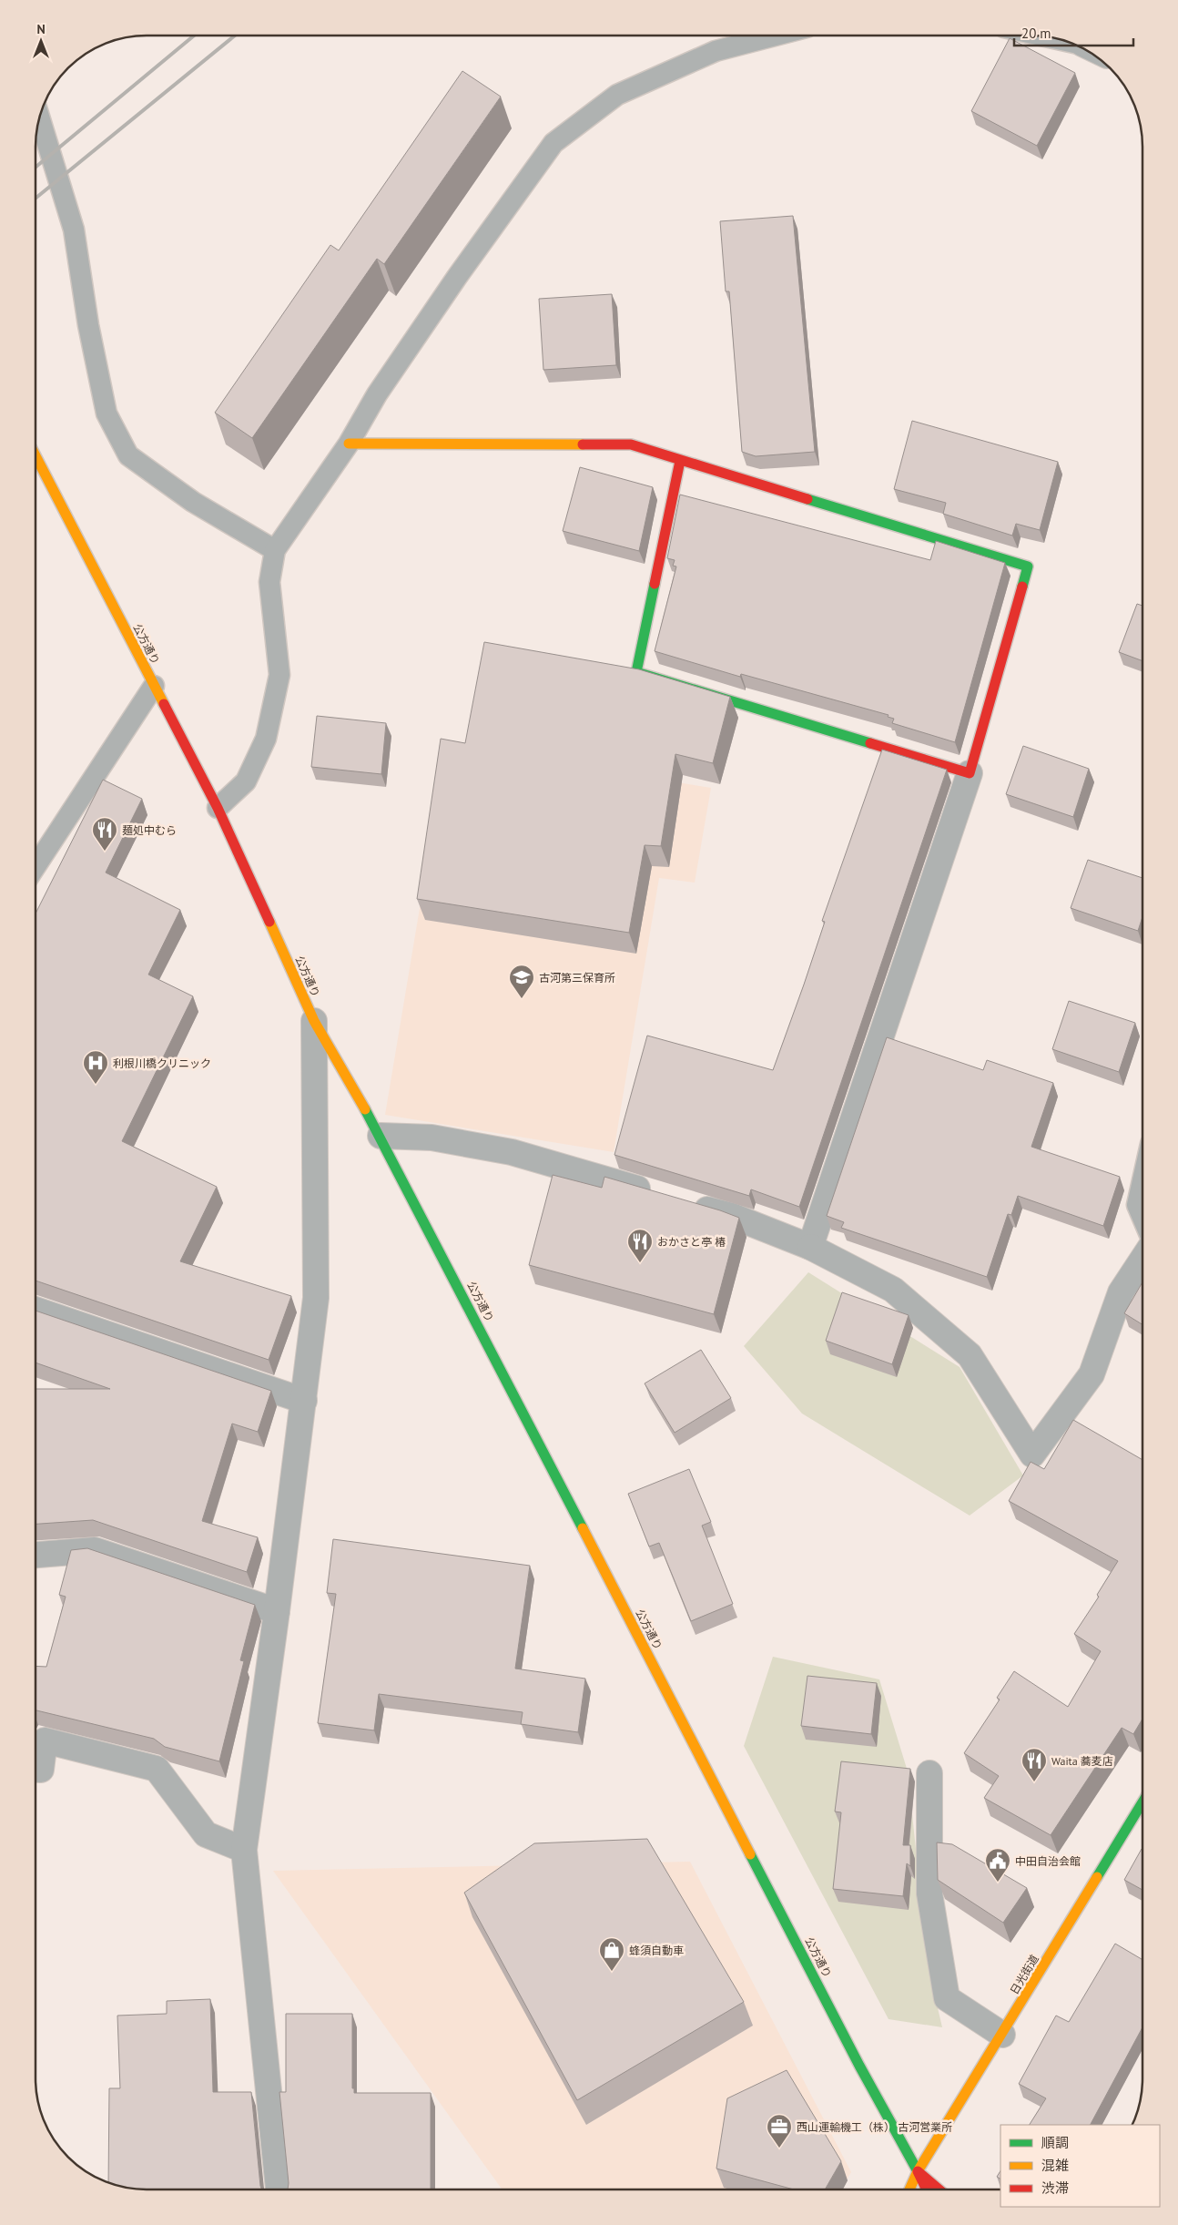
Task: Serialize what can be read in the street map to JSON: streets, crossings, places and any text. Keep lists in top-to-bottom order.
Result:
{
  "streets": {
    "street": ["公方通り", "日光街道"]
  },
  "crossings": [
    ["公方通り", "日光街道"]
  ],
  "places": {
    "restaurant": ["麺処中むら", "おかさと亭 椿", "Waita 蕎麦店"],
    "school or university": ["古河第三保育所"],
    "hospital": ["利根川橋クリニック"],
    "public building": ["中田自治会館"],
    "shop": ["蜂須自動車"],
    "office": ["西山運輸機工（株） 古河営業所"]
  },
  "legend": ["順調", "混雑", "渋滞"],
  "scale_bar": "20 m",
  "north": "top"
}
